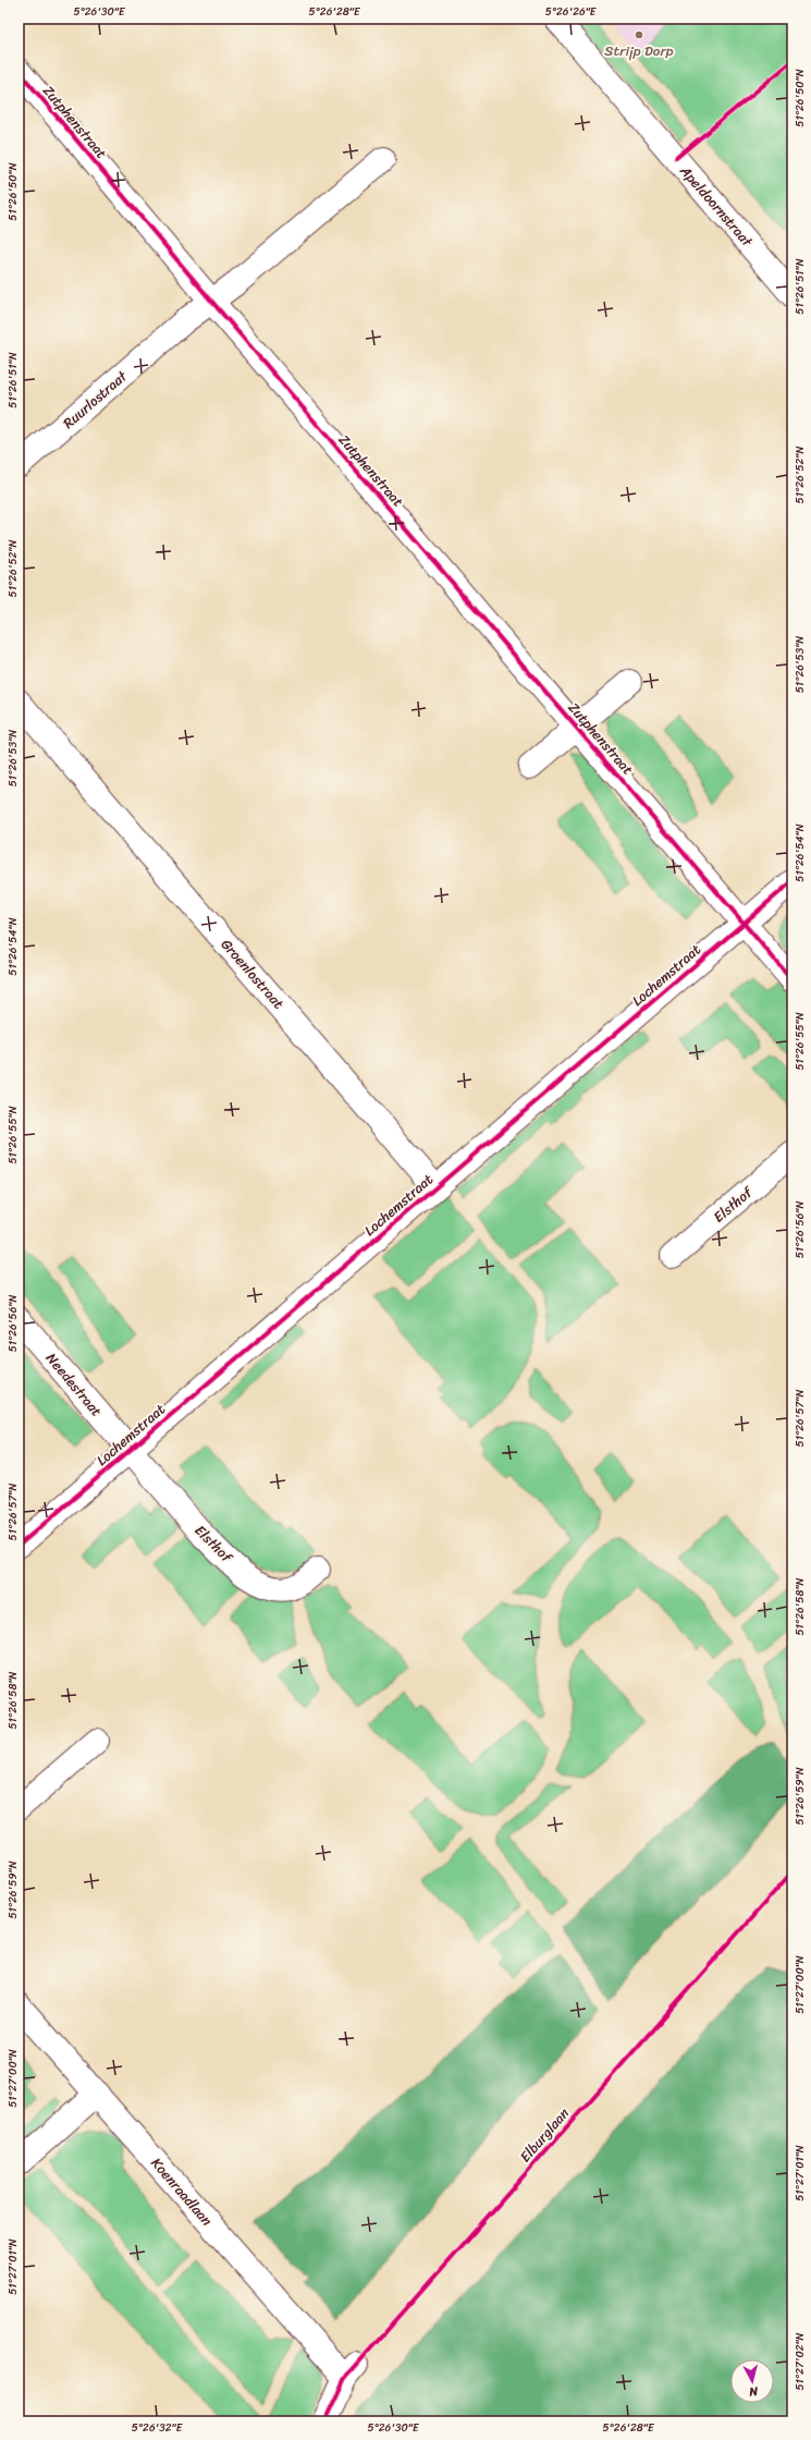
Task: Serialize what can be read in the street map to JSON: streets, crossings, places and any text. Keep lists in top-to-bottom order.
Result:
{
  "streets": {
    "street": [
      "Zutphenstraat",
      "Apeldoornstraat",
      "Ruurlostraat",
      "Groenlostraat",
      "Lochemstraat",
      "Elsthof",
      "Needestraat",
      "Koenraadlaan"
    ],
    "cycle path": ["Elburglaan"]
  },
  "crossings": [
    ["Zutphenstraat", "Ruurlostraat"],
    ["Zutphenstraat", "Lochemstraat"],
    ["Groenlostraat", "Lochemstraat"],
    ["Lochemstraat", "Elsthof"],
    ["Lochemstraat", "Needestraat"],
    ["Elsthof", "Needestraat"]
  ],
  "places": ["Strijp Dorp"],
  "north": "bottom",
  "coordinates": [
    "5°26'30\"E",
    "5°26'28\"E",
    "5°26'26\"E",
    "51°26'50\"N",
    "51°26'51\"N",
    "51°26'52\"N",
    "51°26'53\"N",
    "51°26'54\"N",
    "51°26'55\"N",
    "51°26'56\"N",
    "51°26'57\"N",
    "51°26'58\"N",
    "51°26'59\"N",
    "51°27'00\"N",
    "51°27'01\"N",
    "51°27'02\"N",
    "5°26'32\"E"
  ]
}
